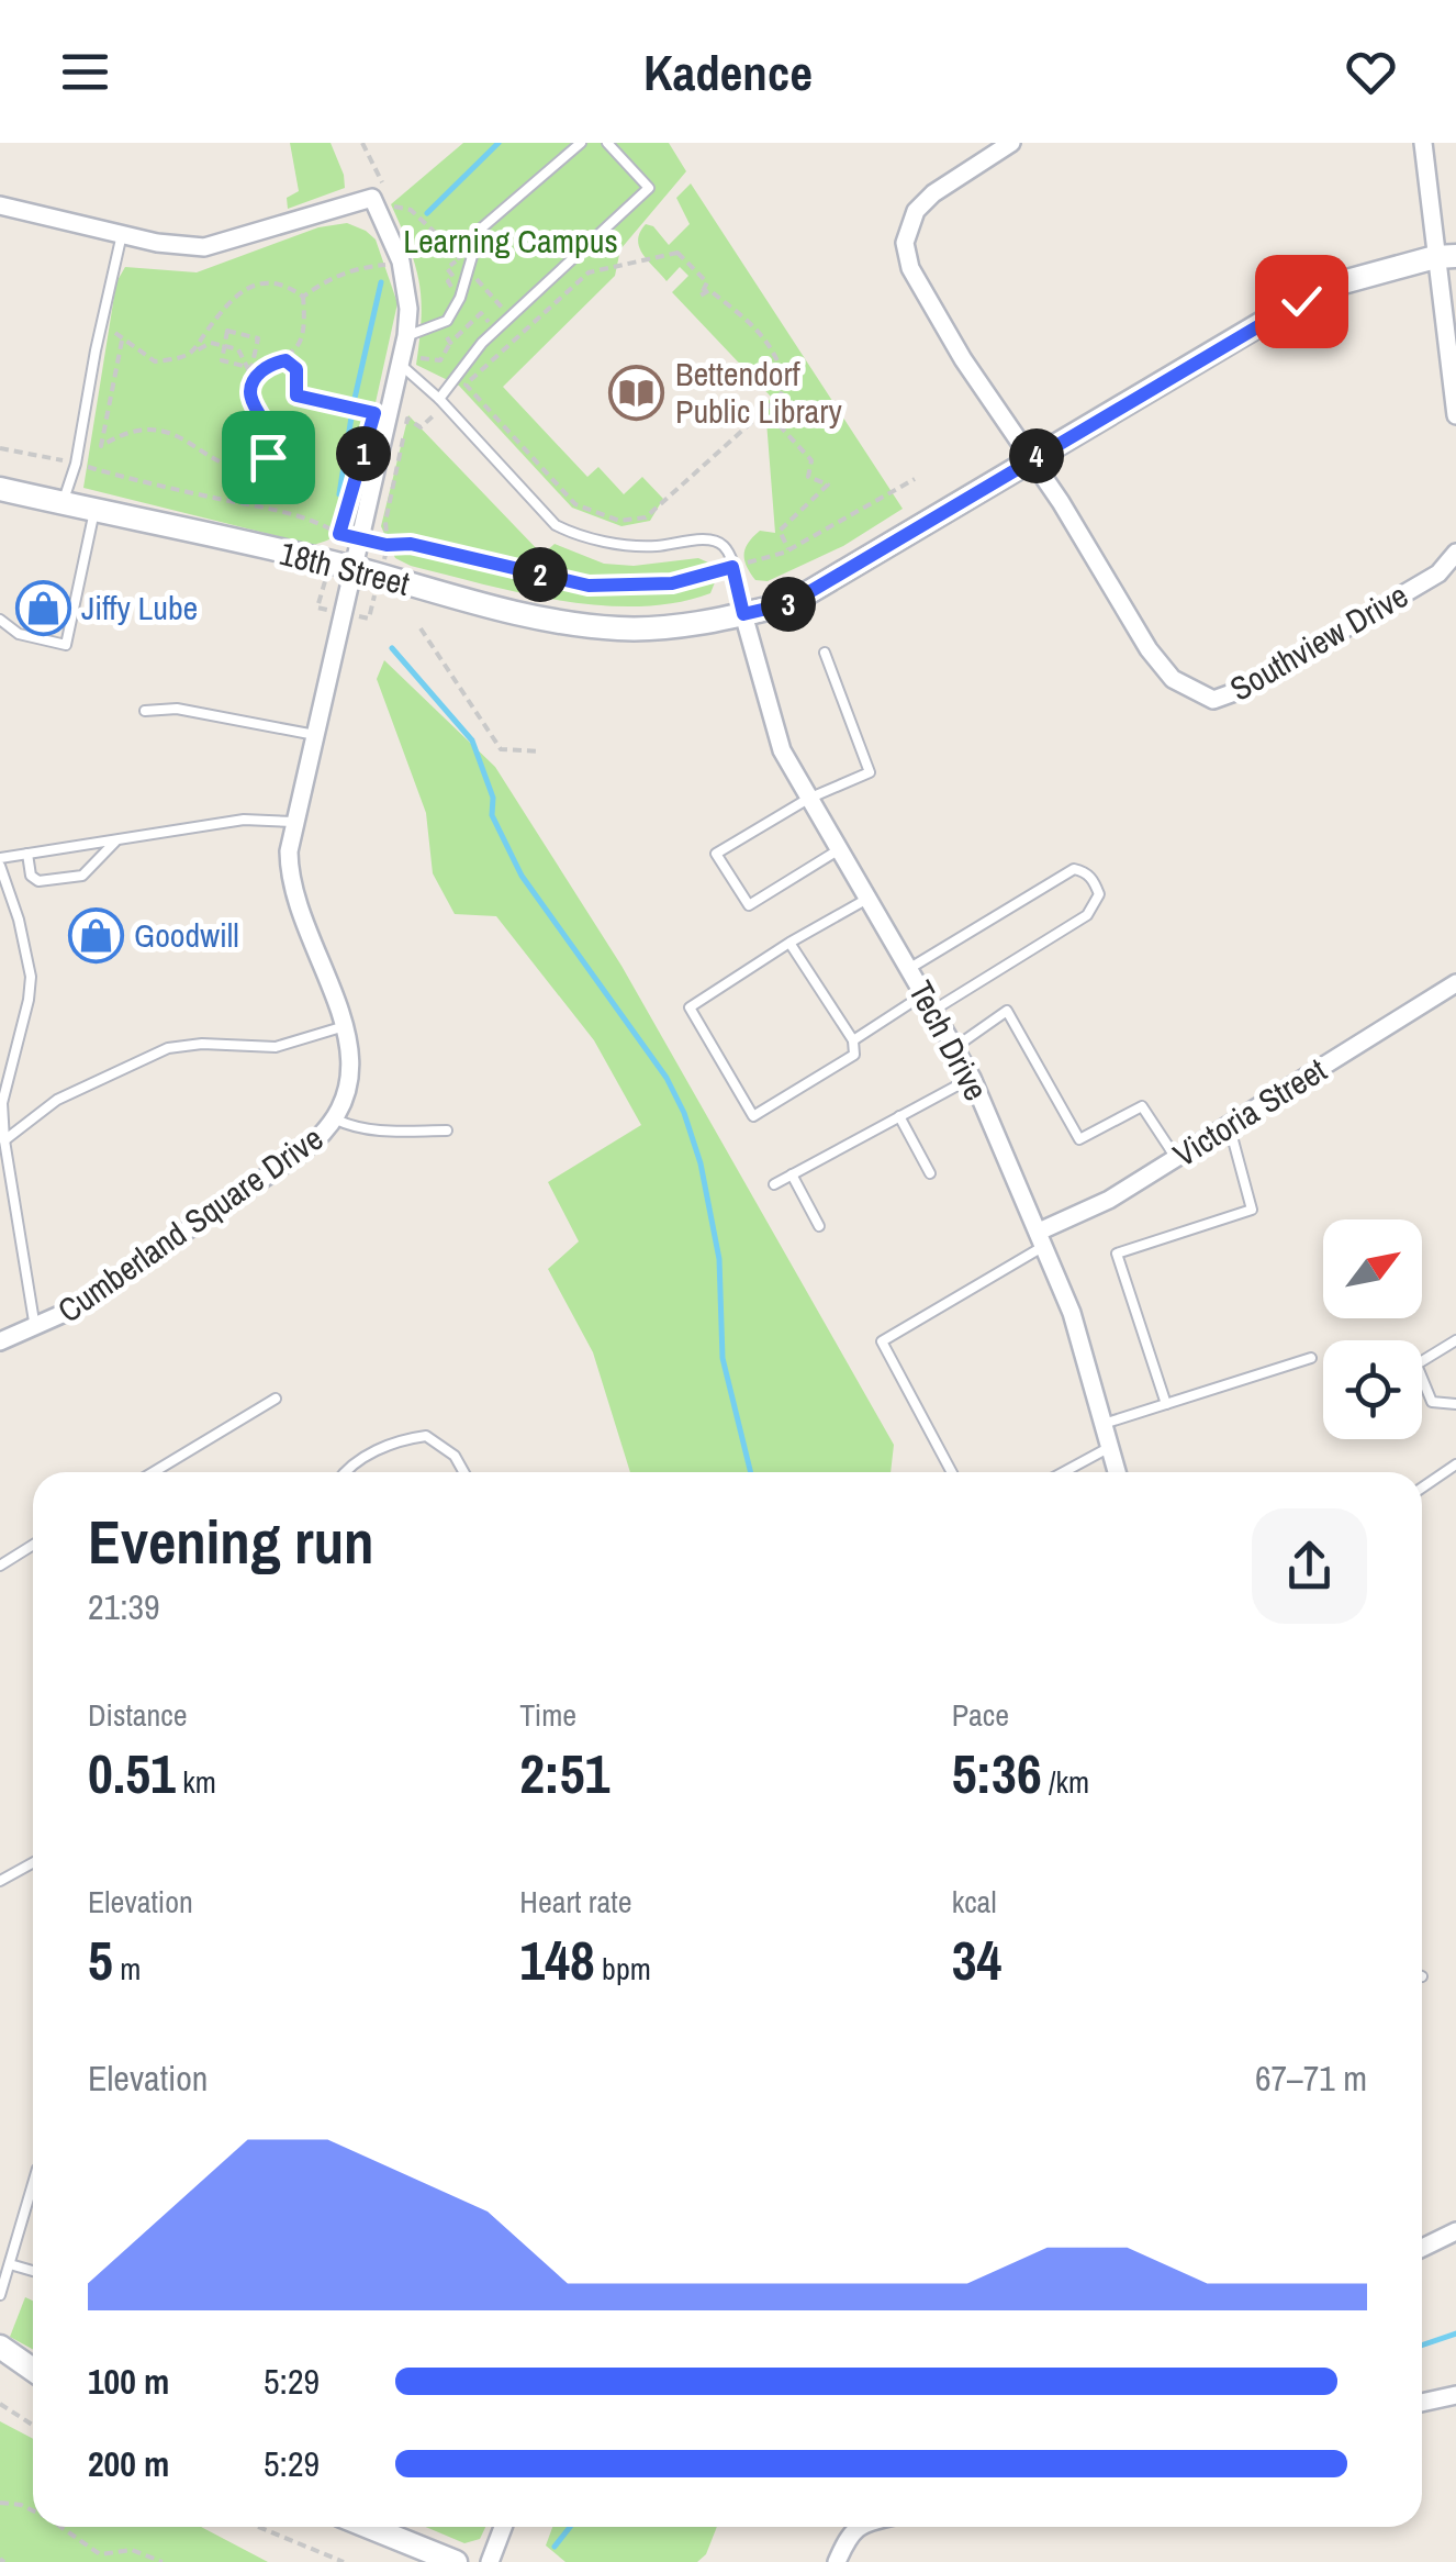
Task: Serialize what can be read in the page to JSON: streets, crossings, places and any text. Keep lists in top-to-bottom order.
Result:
{
  "streets": {
    "street": [
      "18th Street",
      "Southview Drive",
      "Tech Drive",
      "Victoria Street",
      "Cumberland Square Drive"
    ]
  },
  "crossings": [
    ["18th Street", "Southview Drive"],
    ["18th Street", "Tech Drive"],
    ["18th Street", "Cumberland Square Drive"],
    ["Tech Drive", "Victoria Street"]
  ],
  "parks": ["Learning Campus"],
  "places": {
    "library": ["Bettendorf Public Library"],
    "shop": ["Jiffy Lube", "Goodwill"]
  },
  "north": "top right",
  "page": {
    "header": "Kadence",
    "pins": [
      "1",
      "4",
      "2",
      "3"
    ],
    "heading": ["Evening run", "21:39"],
    "stats": [
      ["Distance", "0.51 km"],
      ["Time", "2:51"],
      ["Pace", "5:36 /km"],
      ["Elevation", "5 m"],
      ["Heart rate", "148 bpm"],
      ["kcal", "34"]
    ],
    "chart": ["Elevation", "67–71 m"],
    "list": [
      {
        "name": "100 m",
        "note": "5:29"
      },
      {
        "name": "200 m",
        "note": "5:29"
      }
    ]
  }
}
